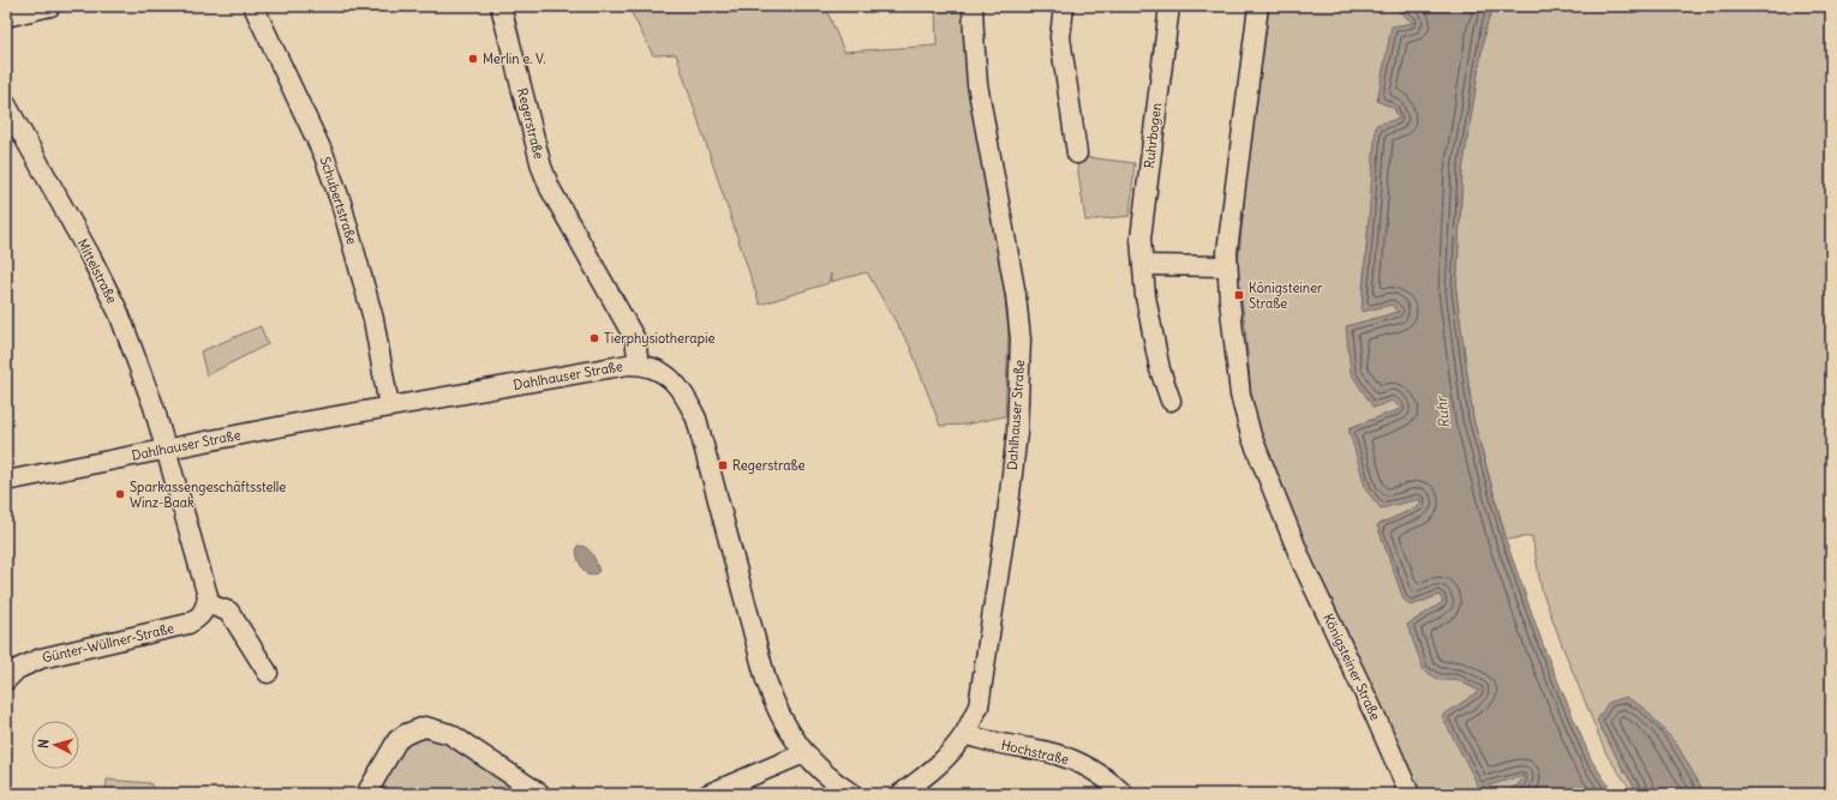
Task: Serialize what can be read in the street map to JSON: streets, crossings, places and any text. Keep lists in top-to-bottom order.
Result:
{
  "streets": {
    "street": [
      "Regerstraße",
      "Ruhrbogen",
      "Schubertstraße",
      "Mittelstraße",
      "Dahlhauser Straße",
      "Günter-Wüllner-Straße",
      "Königsteiner Straße",
      "Hochstraße"
    ]
  },
  "crossings": [
    ["Regerstraße", "Dahlhauser Straße"],
    ["Schubertstraße", "Dahlhauser Straße"],
    ["Mittelstraße", "Dahlhauser Straße"],
    ["Dahlhauser Straße", "Hochstraße"]
  ],
  "water": ["Ruhr"],
  "places": {
    "other": ["Merlin e. V.", "Tierphysiotherapie", "Sparkassengeschäftsstelle Winz-Baak"],
    "transit": ["Königsteiner Straße", "Regerstraße"]
  },
  "north": "left"
}
